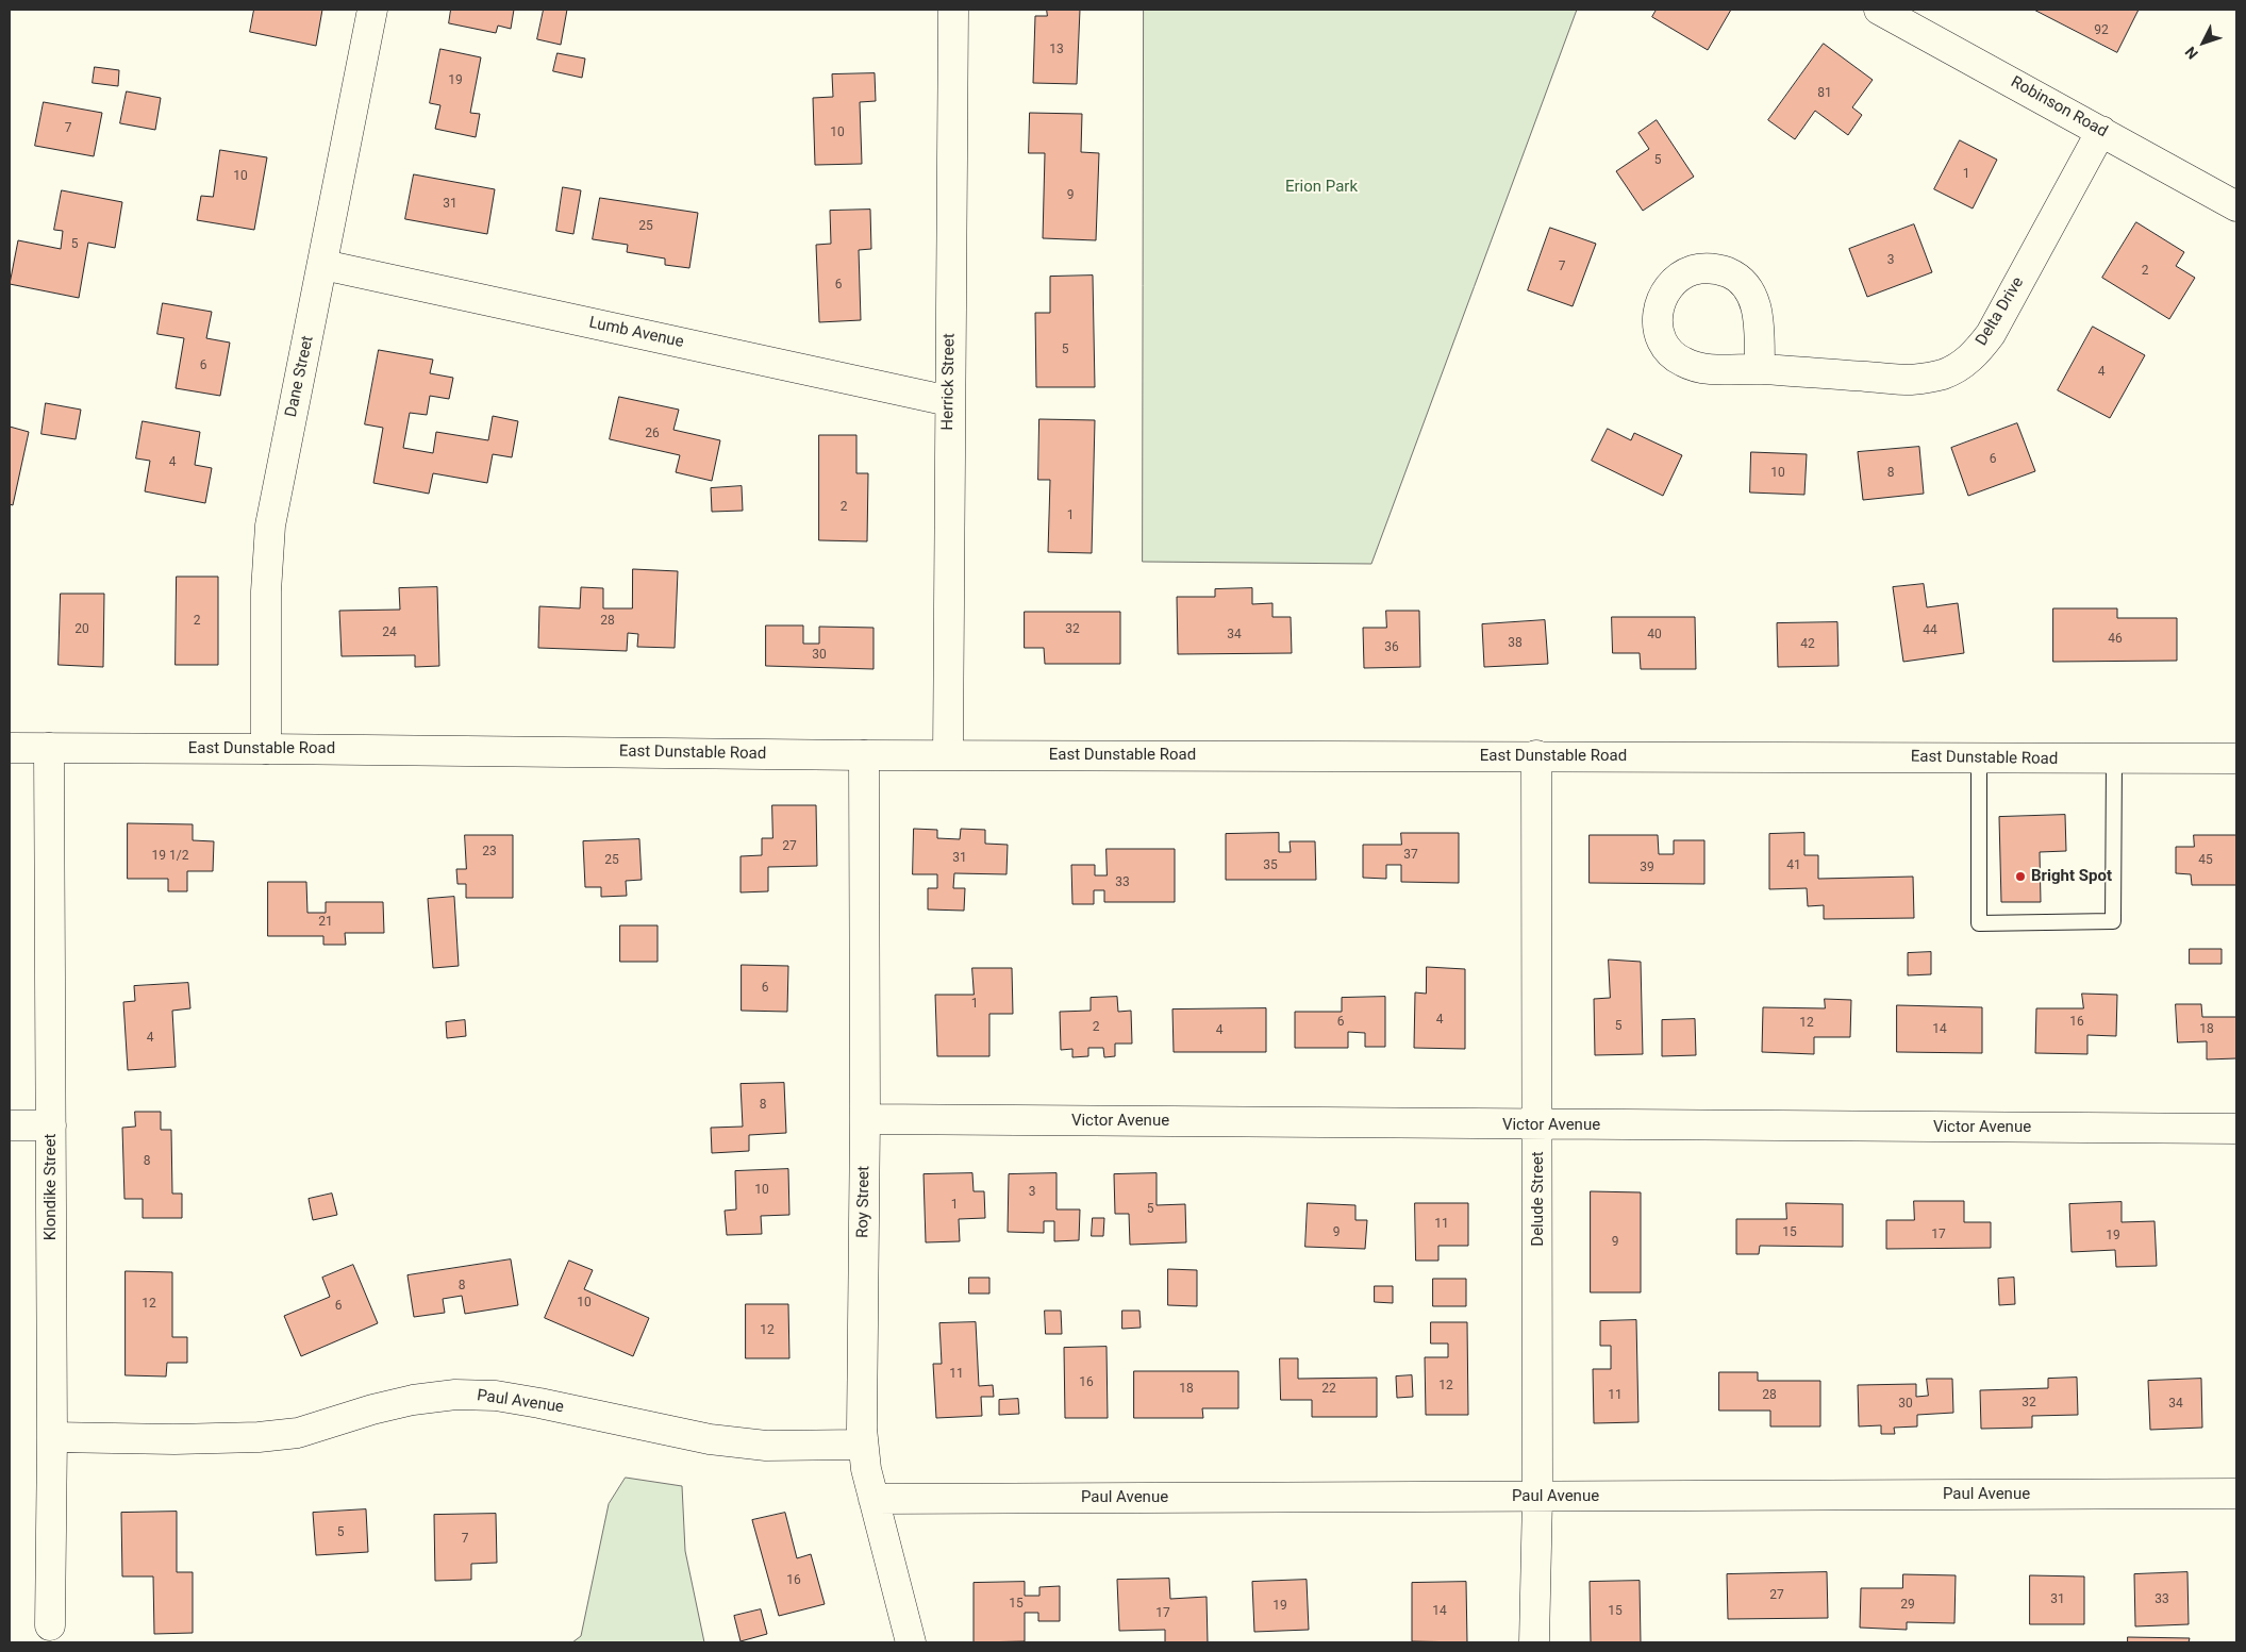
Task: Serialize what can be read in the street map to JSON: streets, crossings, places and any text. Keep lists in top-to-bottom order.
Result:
{
  "streets": {
    "street": [
      "Robinson Road",
      "Delta Drive",
      "Lumb Avenue",
      "Dane Street",
      "Herrick Street",
      "East Dunstable Road",
      "Victor Avenue",
      "Klondike Street",
      "Delude Street",
      "Roy Street",
      "Paul Avenue"
    ]
  },
  "crossings": [
    ["Robinson Road", "Delta Drive"],
    ["Lumb Avenue", "Dane Street"],
    ["Lumb Avenue", "Herrick Street"],
    ["Dane Street", "East Dunstable Road"],
    ["Herrick Street", "East Dunstable Road"],
    ["East Dunstable Road", "Klondike Street"],
    ["East Dunstable Road", "Delude Street"],
    ["East Dunstable Road", "Roy Street"],
    ["Victor Avenue", "Delude Street"],
    ["Victor Avenue", "Roy Street"],
    ["Klondike Street", "Paul Avenue"],
    ["Delude Street", "Paul Avenue"],
    ["Roy Street", "Paul Avenue"]
  ],
  "parks": ["Erion Park"],
  "places": ["Bright Spot"],
  "house_numbers": [
    "92",
    "13",
    "19",
    "81",
    "7",
    "10",
    "5",
    "1",
    "10",
    "9",
    "31",
    "25",
    "5",
    "3",
    "7",
    "2",
    "6",
    "5",
    "6",
    "4",
    "26",
    "6",
    "4",
    "10",
    "8",
    "2",
    "1",
    "2",
    "28",
    "20",
    "32",
    "44",
    "24",
    "34",
    "40",
    "46",
    "38",
    "42",
    "36",
    "30",
    "27",
    "23",
    "37",
    "19 1/2",
    "31",
    "25",
    "45",
    "35",
    "41",
    "39",
    "33",
    "21",
    "6",
    "1",
    "4",
    "6",
    "16",
    "12",
    "5",
    "2",
    "14",
    "18",
    "4",
    "4",
    "8",
    "8",
    "10",
    "3",
    "1",
    "5",
    "11",
    "9",
    "15",
    "17",
    "19",
    "9",
    "8",
    "10",
    "12",
    "6",
    "12",
    "11",
    "16",
    "12",
    "18",
    "22",
    "11",
    "28",
    "32",
    "30",
    "34",
    "5",
    "7",
    "16",
    "27",
    "31",
    "33",
    "15",
    "29",
    "19",
    "14",
    "15",
    "17"
  ],
  "north": "bottom left"
}
